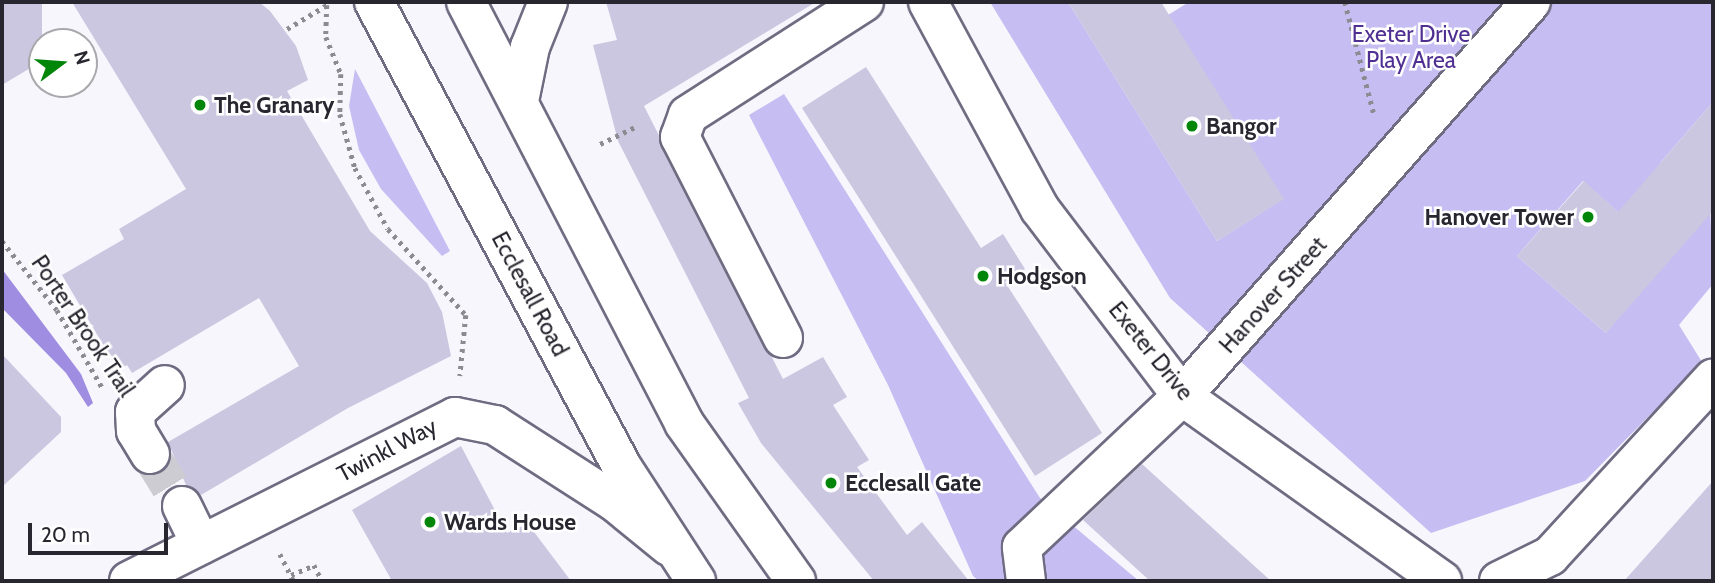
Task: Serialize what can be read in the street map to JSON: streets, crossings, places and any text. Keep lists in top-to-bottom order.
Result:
{
  "streets": {
    "street": [
      "Ecclesall Road",
      "Hanover Street",
      "Exeter Drive",
      "Twinkl Way"
    ],
    "path": ["Porter Brook Trail"]
  },
  "crossings": [
    ["Ecclesall Road", "Twinkl Way"],
    ["Hanover Street", "Exeter Drive"]
  ],
  "parks": ["Exeter Drive Play Area"],
  "places": [
    "The Granary",
    "Bangor",
    "Hanover Tower",
    "Hodgson",
    "Ecclesall Gate",
    "Wards House"
  ],
  "scale_bar": "20 m",
  "north": "right"
}
